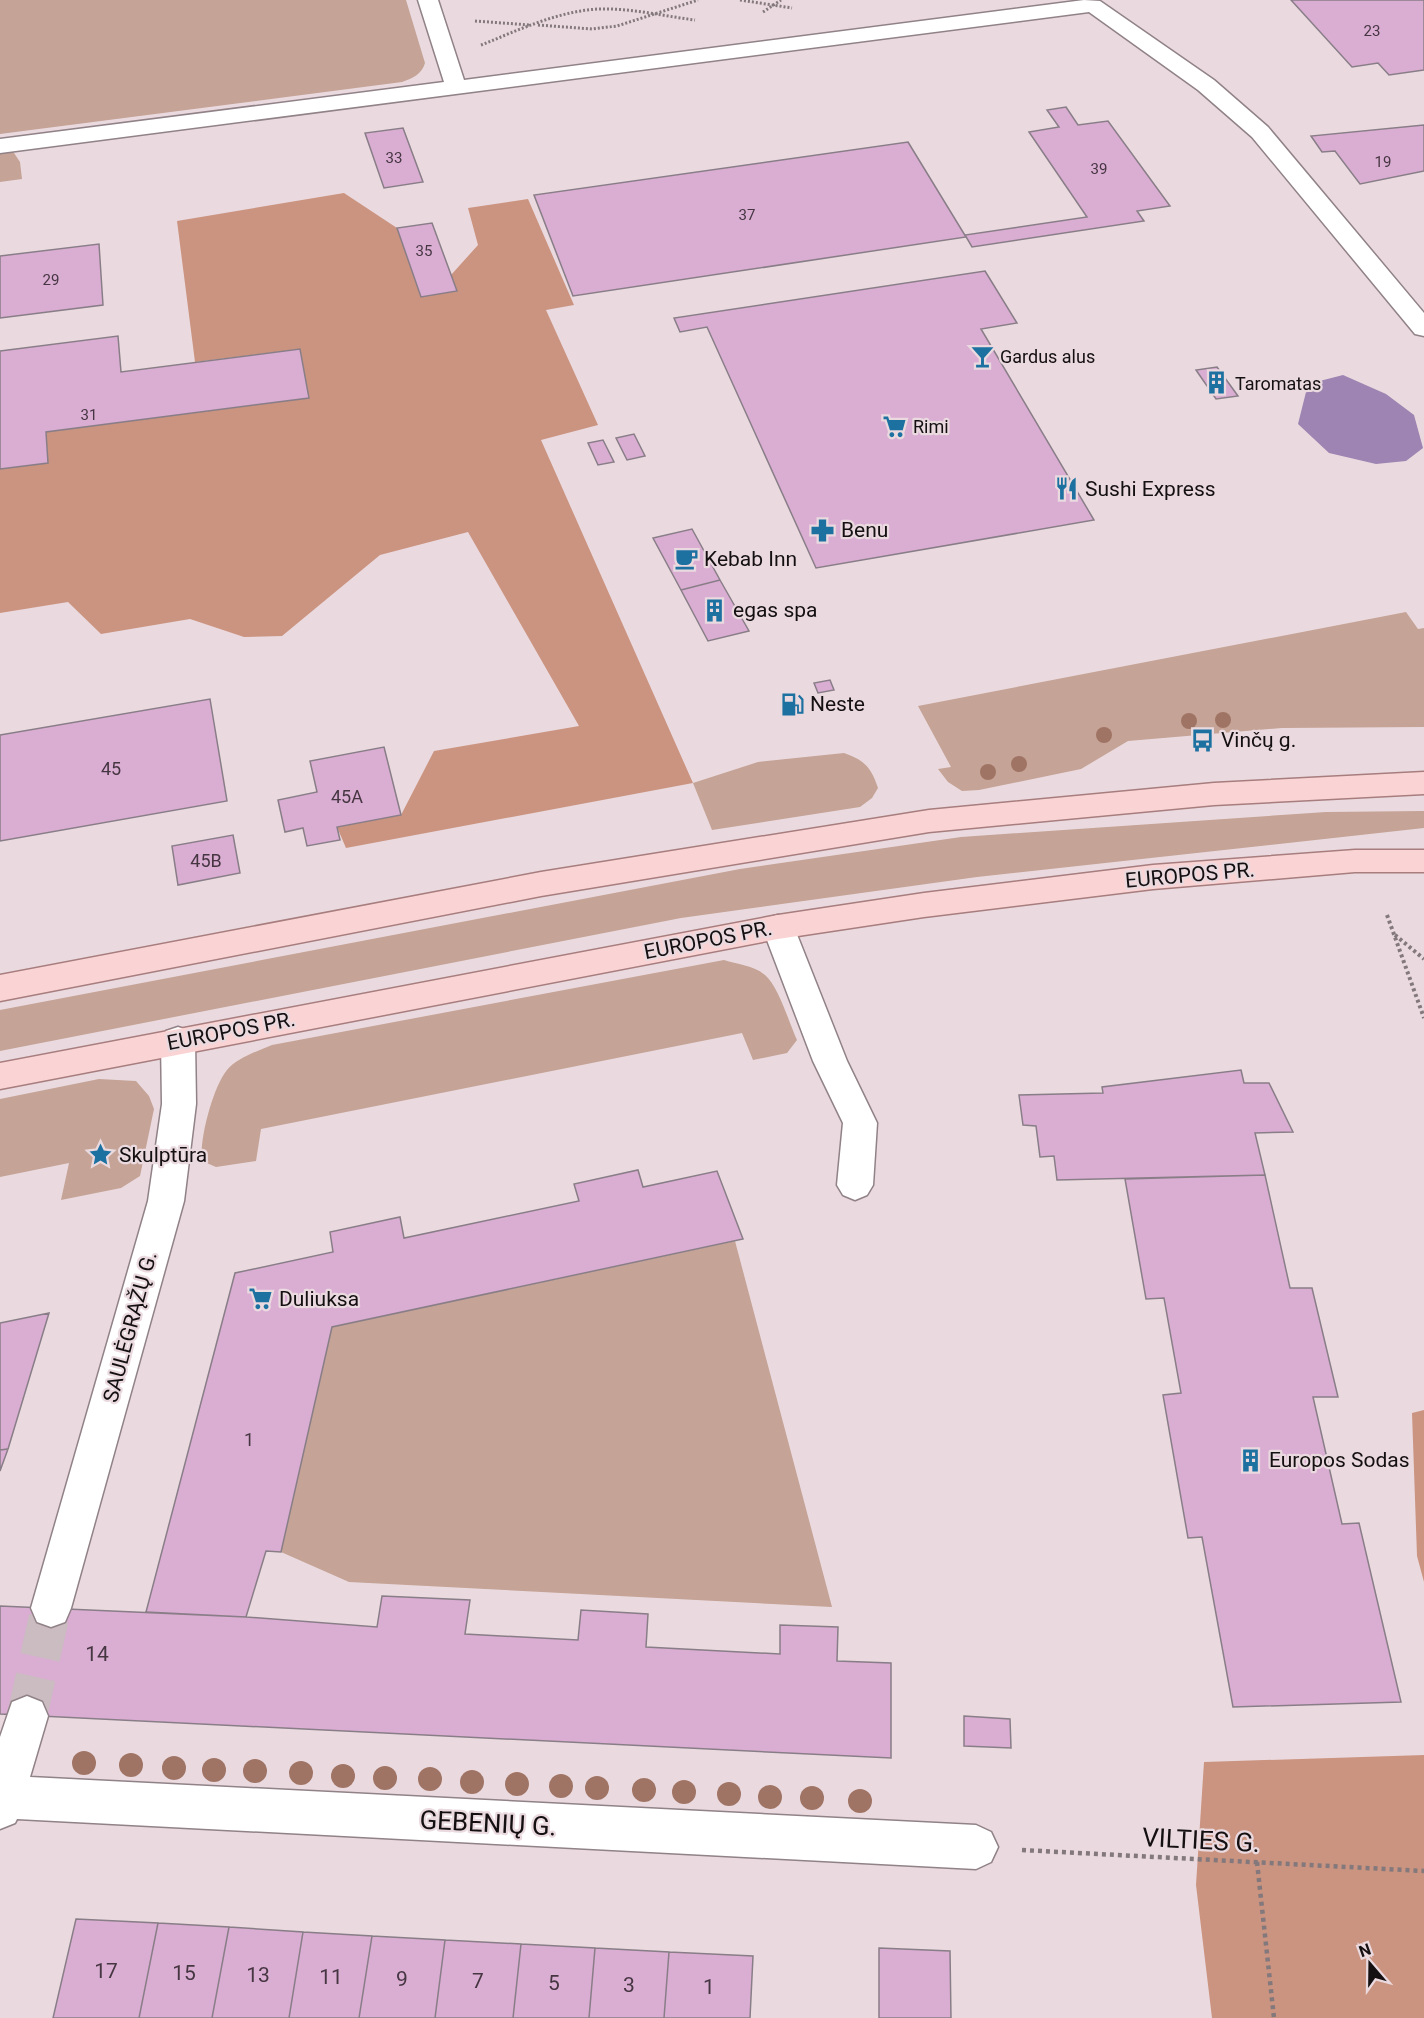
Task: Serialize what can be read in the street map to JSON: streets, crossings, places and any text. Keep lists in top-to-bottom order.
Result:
{
  "streets": {
    "main road": ["EUROPOS PR."],
    "street": ["SAULĖGRĄŽŲ G.", "GEBENIŲ G."],
    "path": ["VILTIES G."]
  },
  "crossings": [
    ["EUROPOS PR.", "SAULĖGRĄŽŲ G."],
    ["GEBENIŲ G.", "VILTIES G."]
  ],
  "places": {
    "bar": ["Gardus alus"],
    "building": ["Taromatas", "egas spa", "Europos Sodas"],
    "supermarket": ["Rimi", "Duliuksa"],
    "restaurant": ["Sushi Express"],
    "pharmacy": ["Benu"],
    "cafe": ["Kebab Inn"],
    "fuel station": ["Neste"],
    "bus stop": ["Vinčų g."],
    "place": ["Skulptūra"]
  },
  "house_numbers": [
    "23",
    "33",
    "19",
    "39",
    "37",
    "35",
    "29",
    "31",
    "45",
    "45A",
    "45B",
    "1",
    "14",
    "17",
    "15",
    "13",
    "11",
    "9",
    "7",
    "5",
    "3",
    "1"
  ],
  "north": "top"
}
